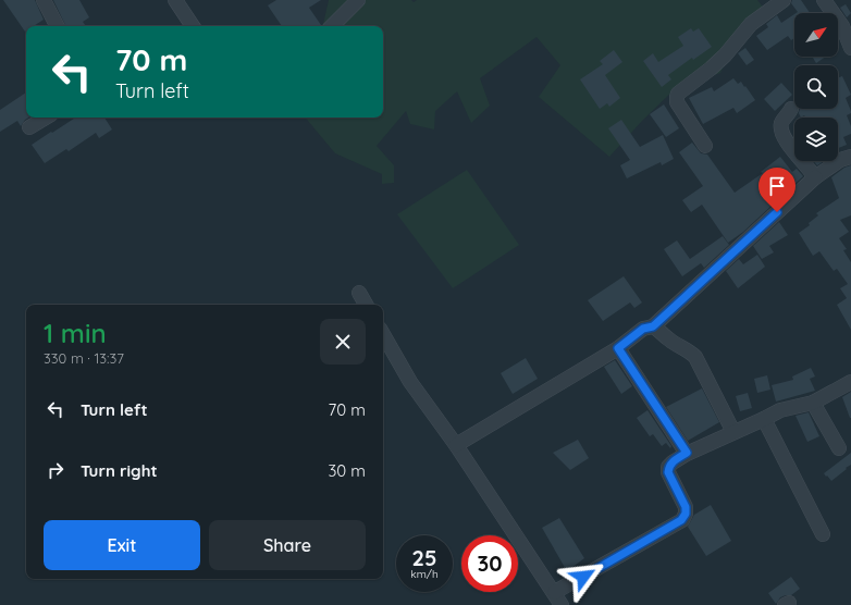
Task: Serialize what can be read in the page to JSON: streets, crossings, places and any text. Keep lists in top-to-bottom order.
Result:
{
  "north": "top right",
  "page": {
    "turn": ["70 m", "Turn left"],
    "heading": ["1 min", "330 m · 13:37"],
    "list": [
      {
        "name": "Turn left",
        "value": "70 m"
      },
      {
        "name": "Turn right",
        "value": "30 m"
      }
    ],
    "buttons": ["Exit", "Share"],
    "speed": "25 km/h",
    "limit": "30"
  }
}
